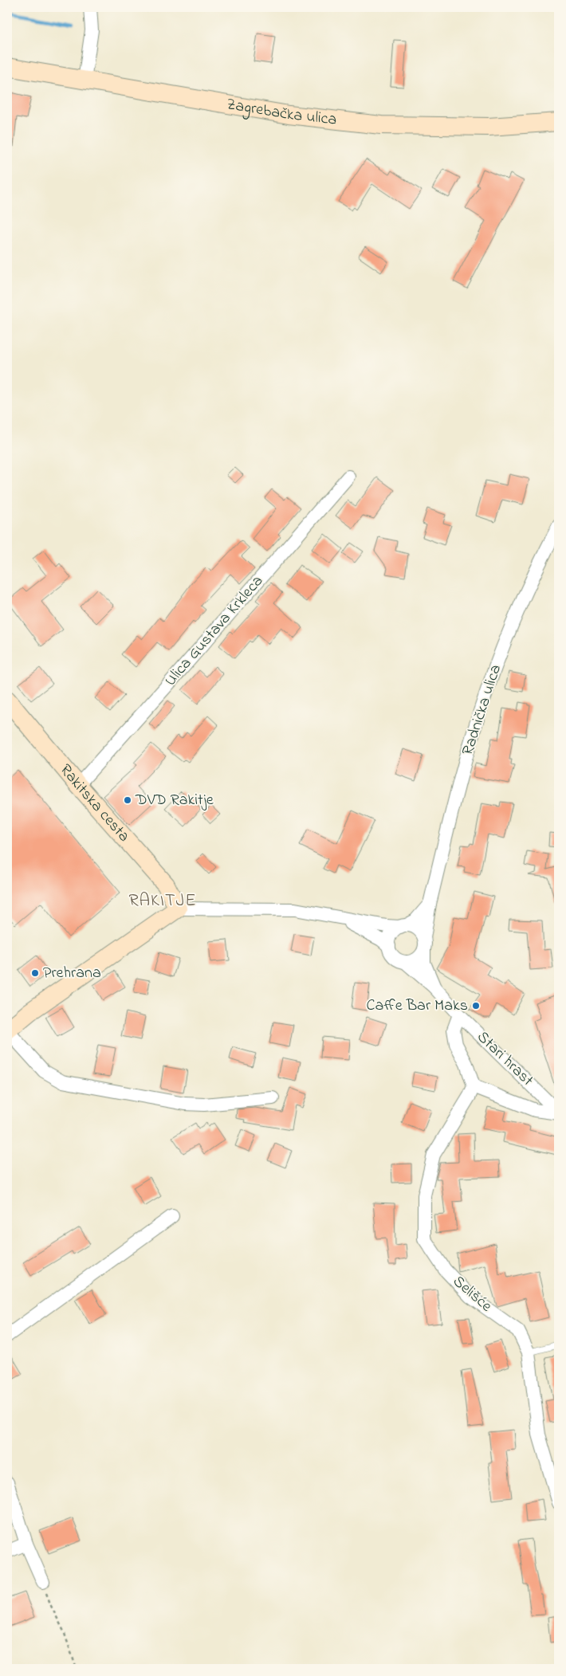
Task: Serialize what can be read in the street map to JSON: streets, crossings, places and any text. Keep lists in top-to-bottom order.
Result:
{
  "streets": {
    "main road": ["Zagrebačka ulica", "Rakitska cesta"],
    "street": [
      "Ulica Gustava Krkleca",
      "Radnička ulica",
      "Stari hrast",
      "Selišće"
    ]
  },
  "crossings": [
    ["Ulica Gustava Krkleca", "Rakitska cesta"],
    ["Radnička ulica", "Stari hrast"]
  ],
  "districts": ["RAKITJE"],
  "places": ["DVD Rakitje", "Prehrana", "Caffe Bar Maks"]
}
